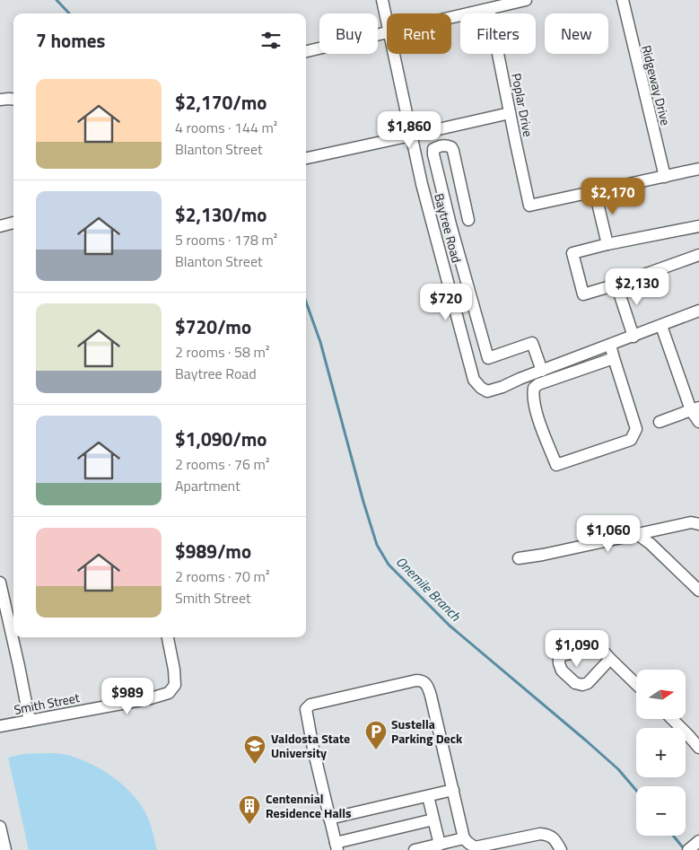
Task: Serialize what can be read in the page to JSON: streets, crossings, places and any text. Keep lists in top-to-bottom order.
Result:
{
  "streets": {
    "street": [
      "Ridgeway Drive",
      "Poplar Drive",
      "Baytree Road",
      "Smith Street"
    ]
  },
  "water": ["Onemile Branch"],
  "places": {
    "parking": ["Sustella Parking Deck"],
    "school or university": ["Valdosta State University"],
    "building": ["Centennial Residence Halls"]
  },
  "north": "right",
  "page": {
    "chip": [
      "Buy",
      "Rent",
      "Filters",
      "New"
    ],
    "heading": "7 homes",
    "list": [
      {
        "name": "$2,170/mo",
        "note": "4 rooms · 144 m² · Blanton Street"
      },
      {
        "name": "$2,130/mo",
        "note": "5 rooms · 178 m² · Blanton Street"
      },
      {
        "name": "$720/mo",
        "note": "2 rooms · 58 m² · Baytree Road"
      },
      {
        "name": "$1,090/mo",
        "note": "2 rooms · 76 m² · Apartment"
      },
      {
        "name": "$989/mo",
        "note": "2 rooms · 70 m² · Smith Street"
      }
    ],
    "price": [
      "$1,860",
      "$2,170",
      "$2,130",
      "$720",
      "$1,060",
      "$1,090",
      "$989"
    ],
    "map_buttons": ["+", "−"]
  }
}
